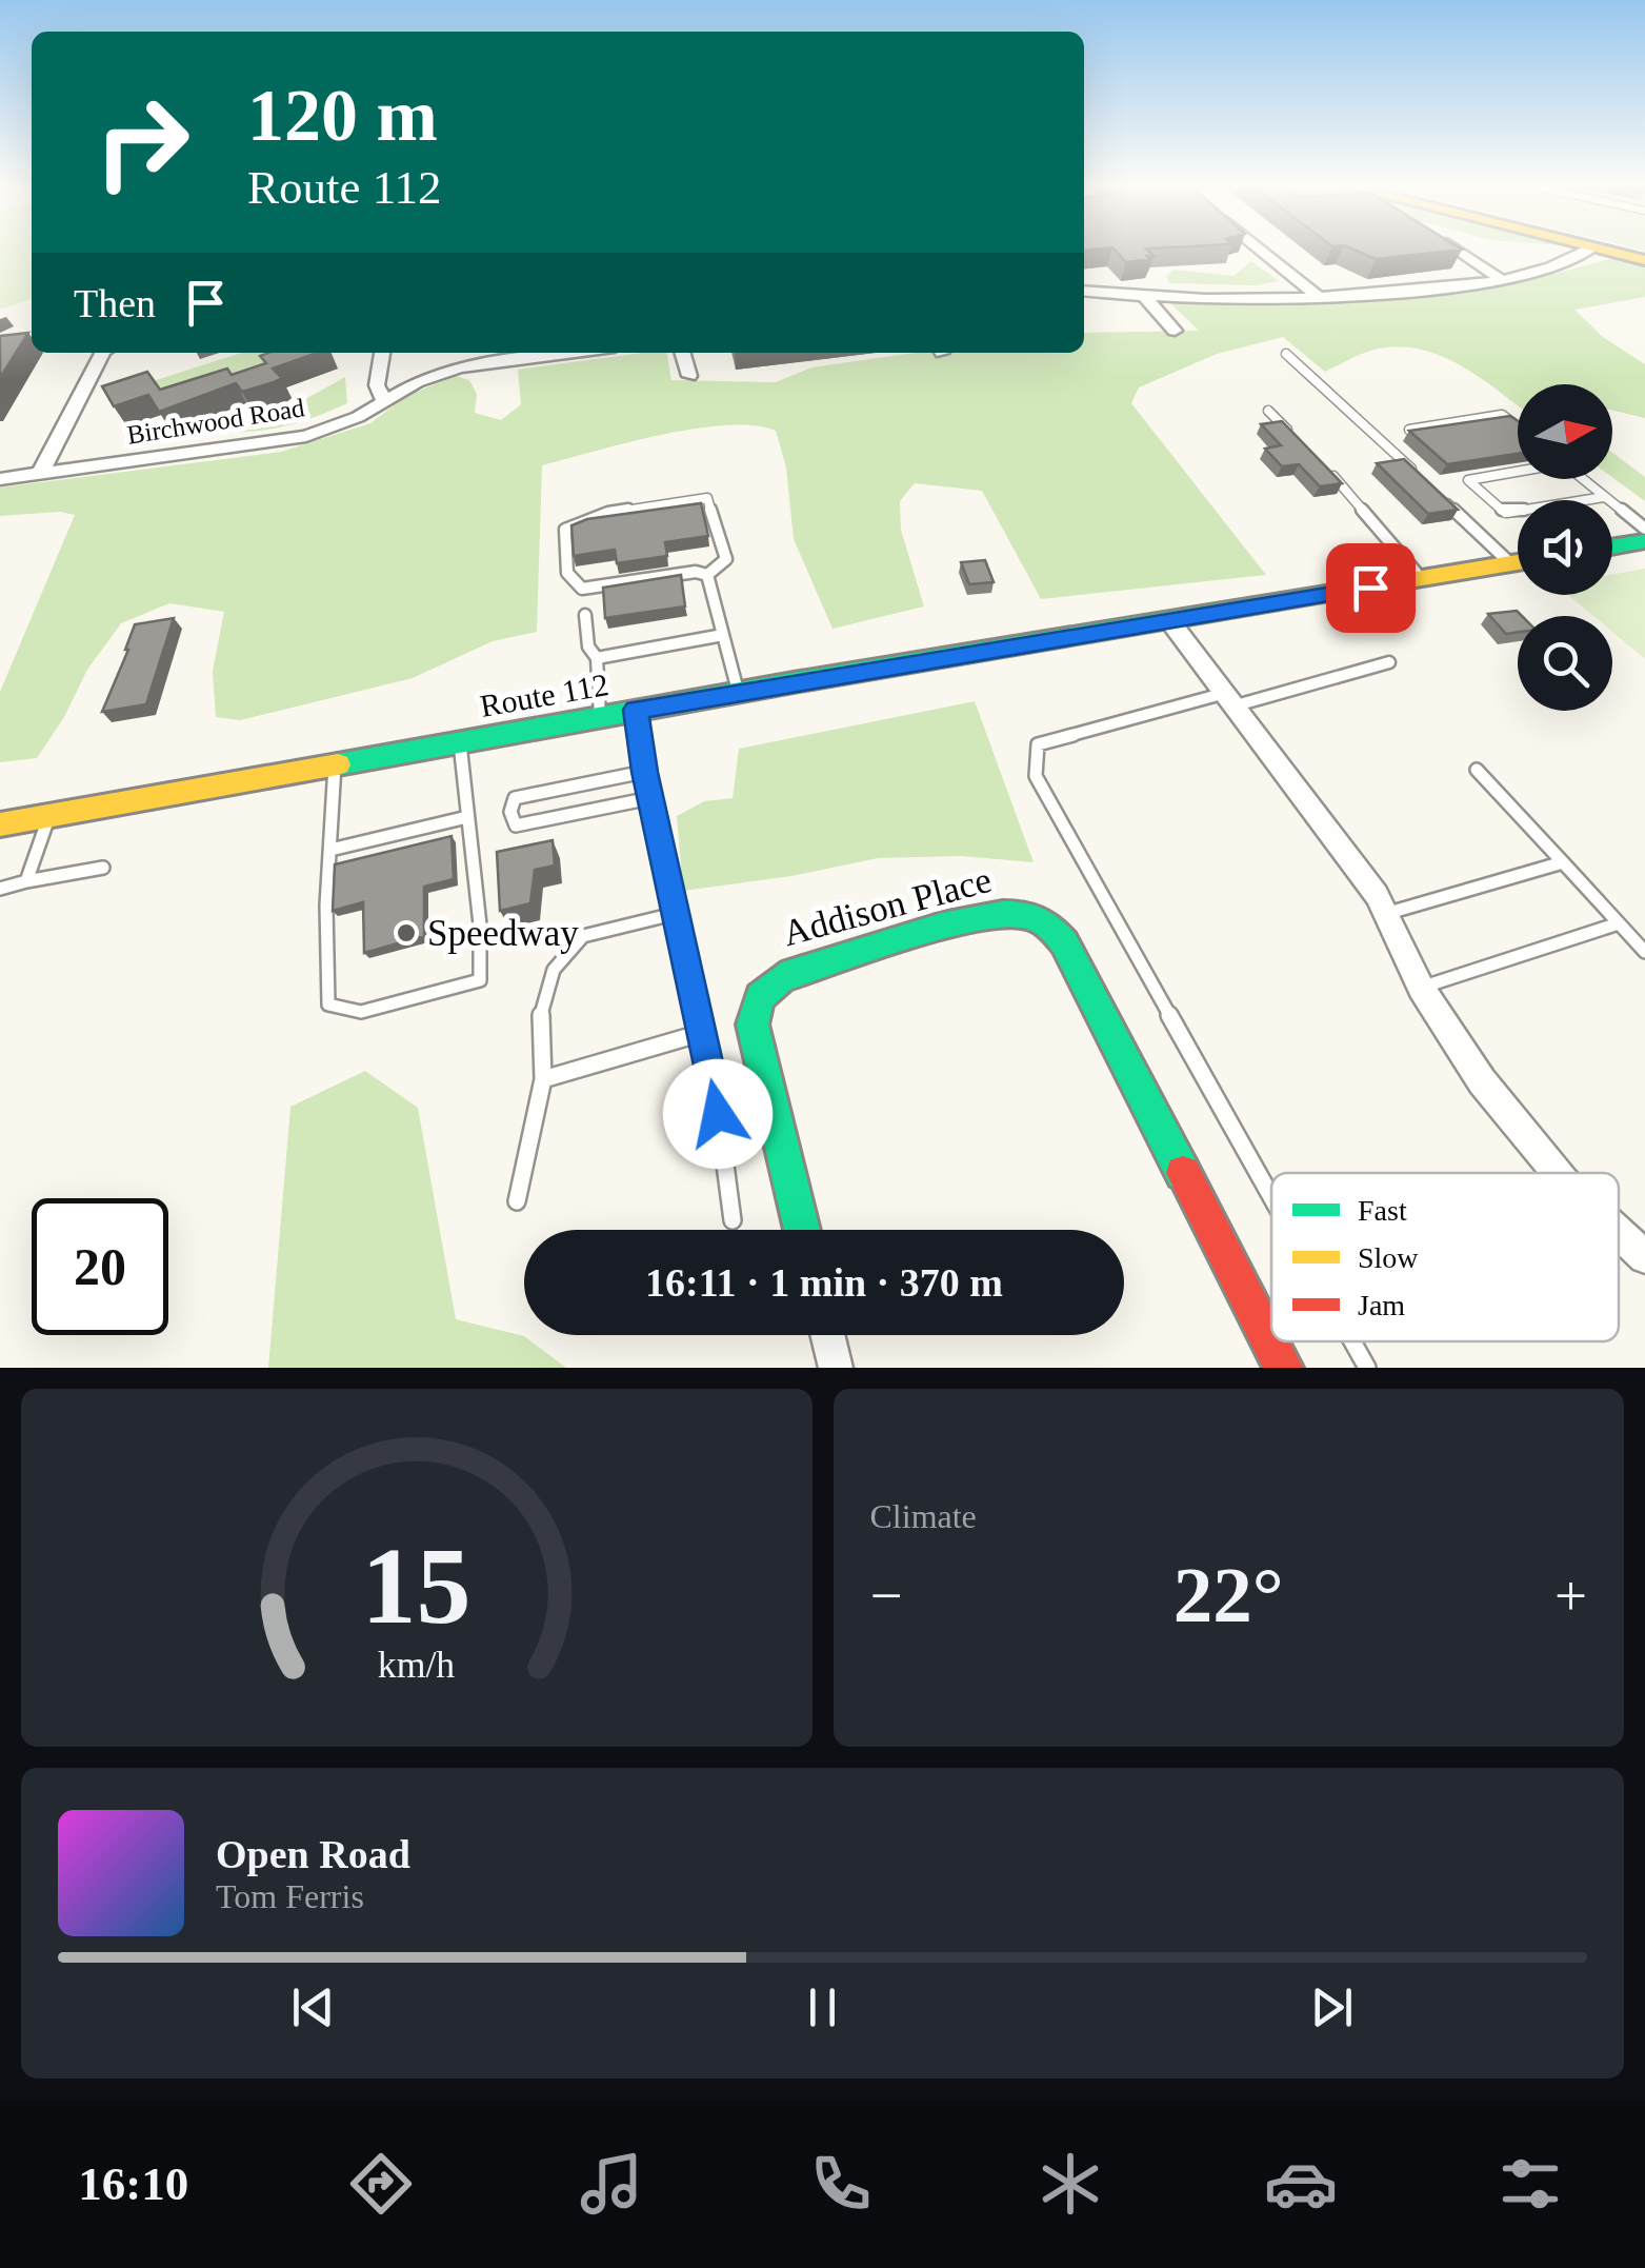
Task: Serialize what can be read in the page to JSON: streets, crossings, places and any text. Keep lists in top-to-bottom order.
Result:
{
  "streets": {
    "main road": ["Route 112", "Addison Place"],
    "street": ["Birchwood Road"]
  },
  "places": ["Speedway"],
  "legend": ["Fast", "Slow", "Jam"],
  "north": "right",
  "page": {
    "turn": ["120 m", "Route 112"],
    "then": "Then",
    "limit": "20",
    "trip": "16:11 · 1 min · 370 m",
    "tile": "Climate",
    "heat": ["−", "22°", "+"],
    "song": ["Open Road", "Tom Ferris"],
    "tabs": "16:10",
    "gauge": ["15", "km/h"]
  }
}
